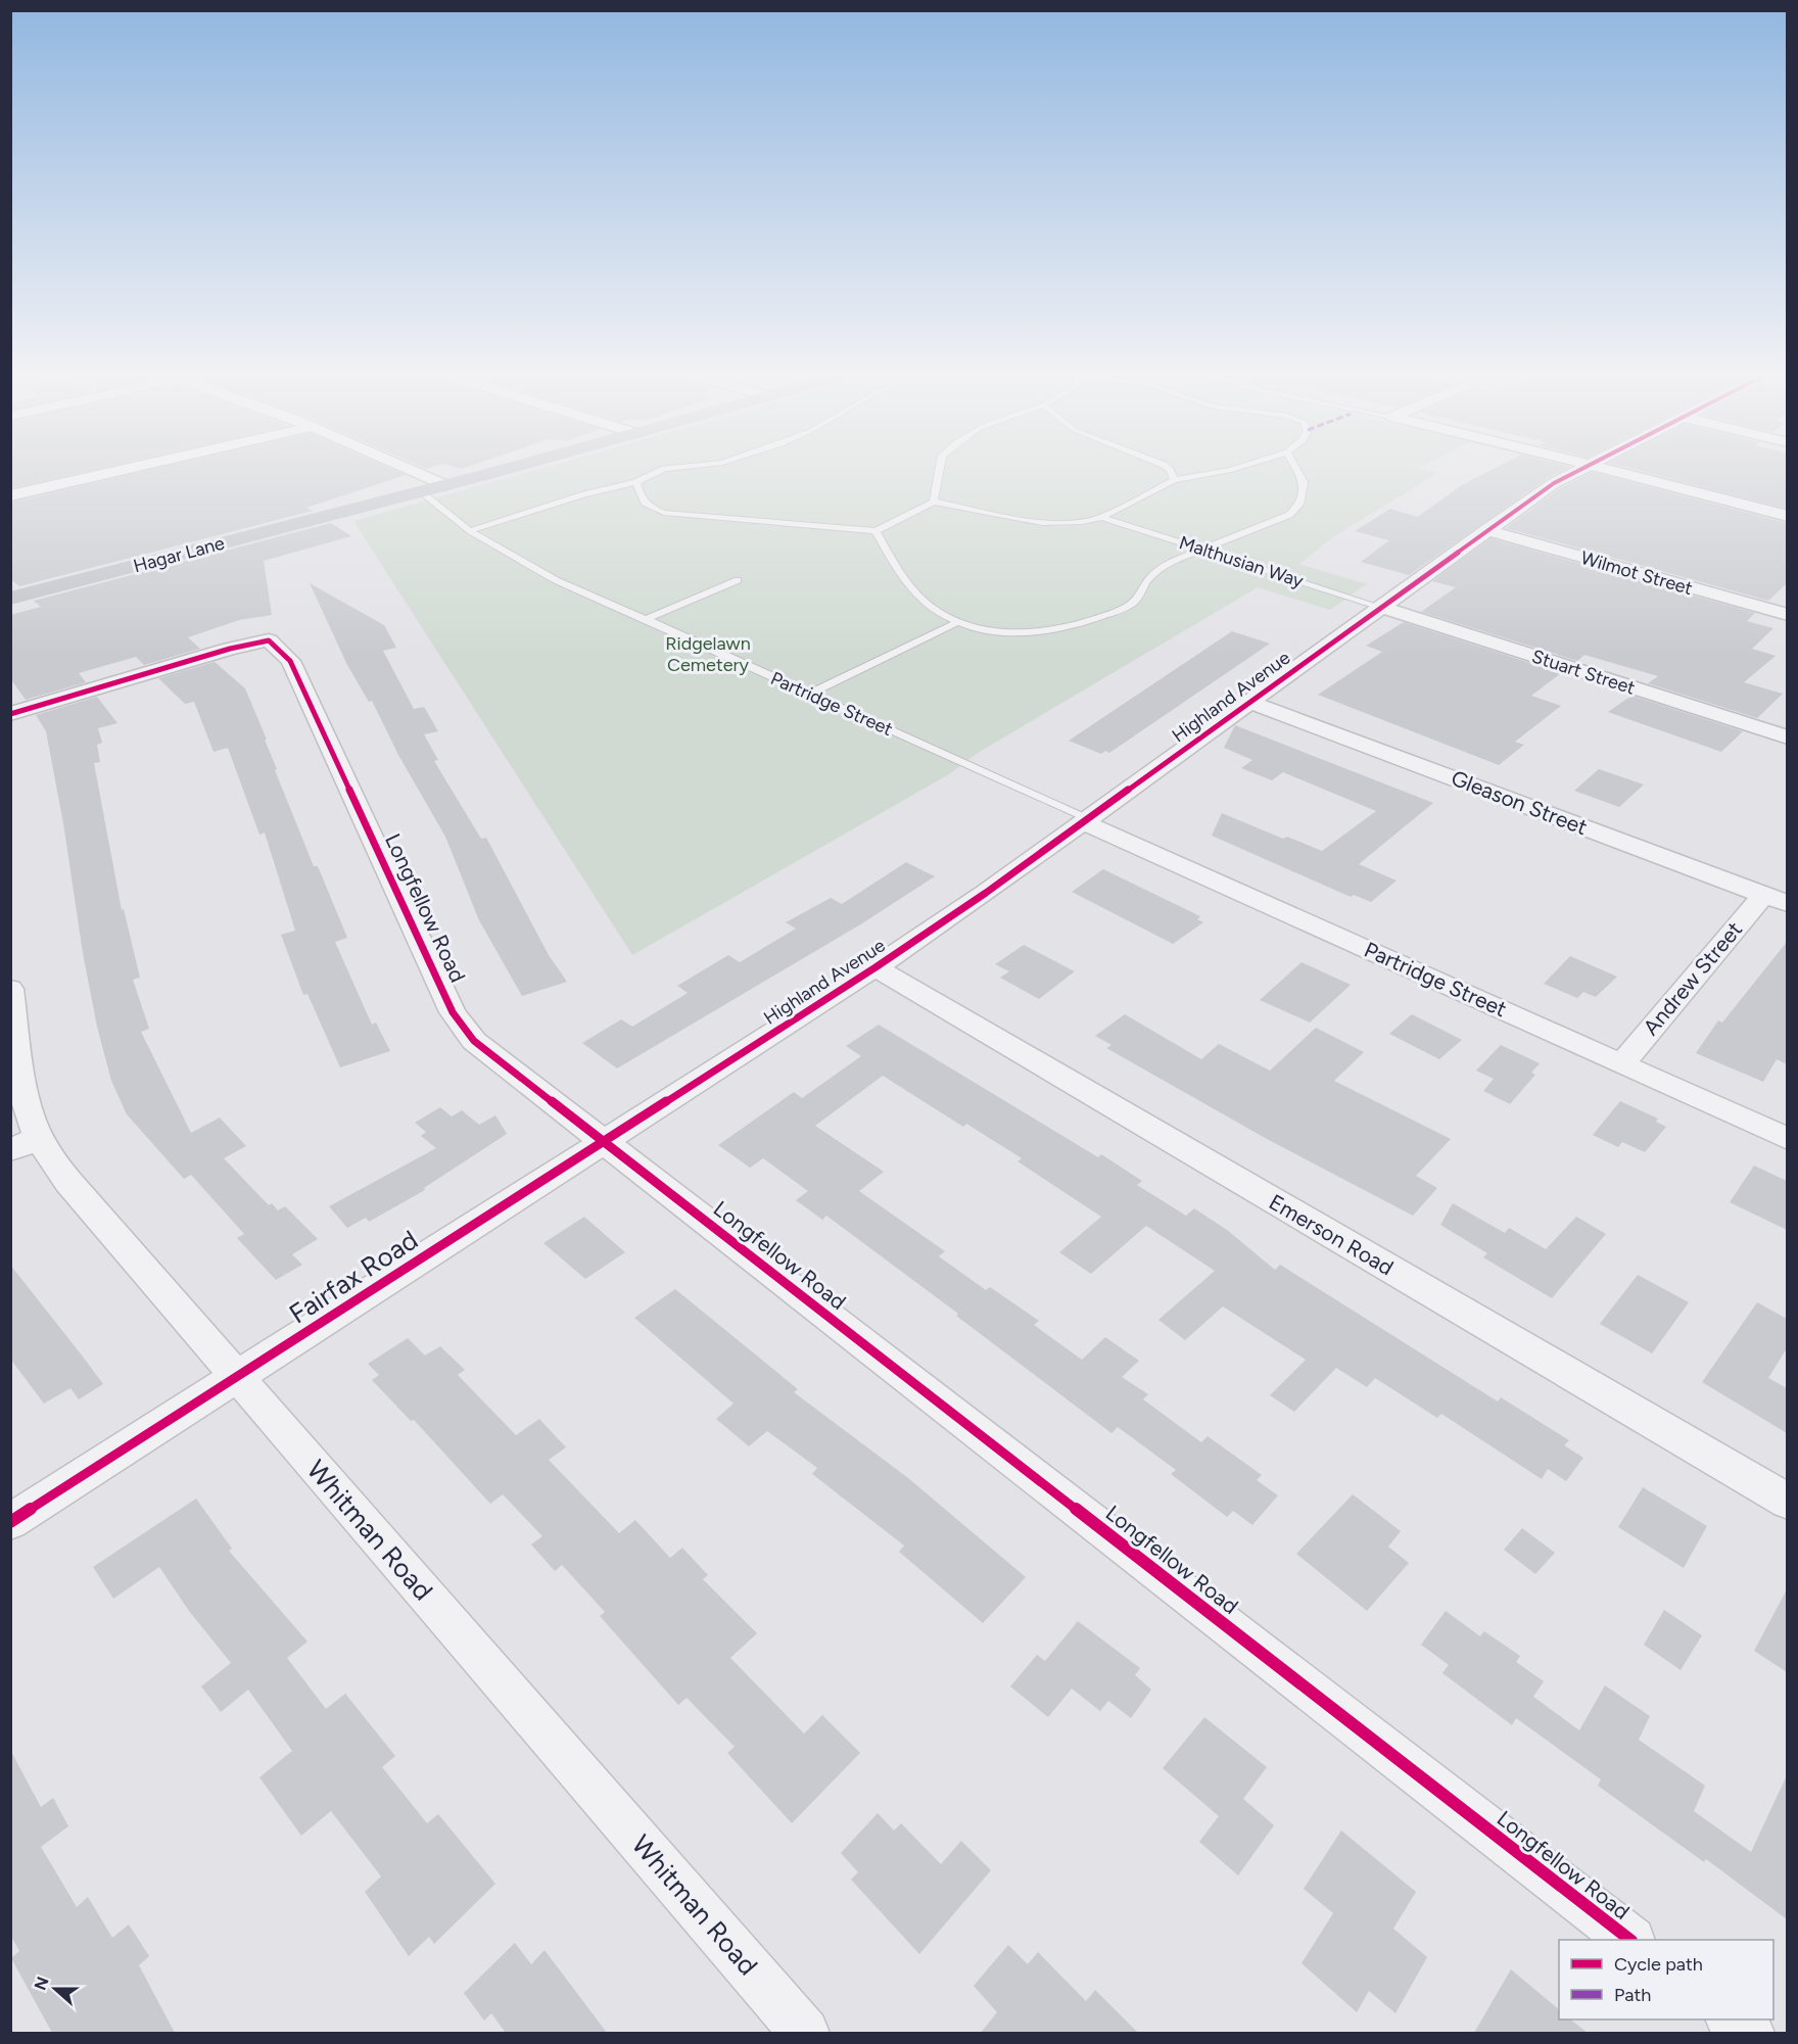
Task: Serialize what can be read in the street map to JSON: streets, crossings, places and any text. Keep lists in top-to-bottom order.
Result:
{
  "streets": {
    "street": [
      "Hagar Lane",
      "Wilmot Street",
      "Stuart Street",
      "Highland Avenue",
      "Partridge Street",
      "Gleason Street",
      "Longfellow Road",
      "Andrew Street",
      "Emerson Road",
      "Fairfax Road",
      "Whitman Road"
    ],
    "lane": ["Malthusian Way"]
  },
  "crossings": [
    ["Hagar Lane", "Partridge Street"],
    ["Malthusian Way", "Stuart Street"],
    ["Malthusian Way", "Highland Avenue"],
    ["Wilmot Street", "Highland Avenue"],
    ["Stuart Street", "Highland Avenue"],
    ["Highland Avenue", "Partridge Street"],
    ["Highland Avenue", "Gleason Street"],
    ["Highland Avenue", "Emerson Road"],
    ["Highland Avenue", "Fairfax Road"],
    ["Partridge Street", "Andrew Street"],
    ["Gleason Street", "Andrew Street"],
    ["Longfellow Road", "Fairfax Road"],
    ["Fairfax Road", "Whitman Road"]
  ],
  "parks": ["Ridgelawn Cemetery"],
  "legend": ["Cycle path", "Path"],
  "north": "left"
}
